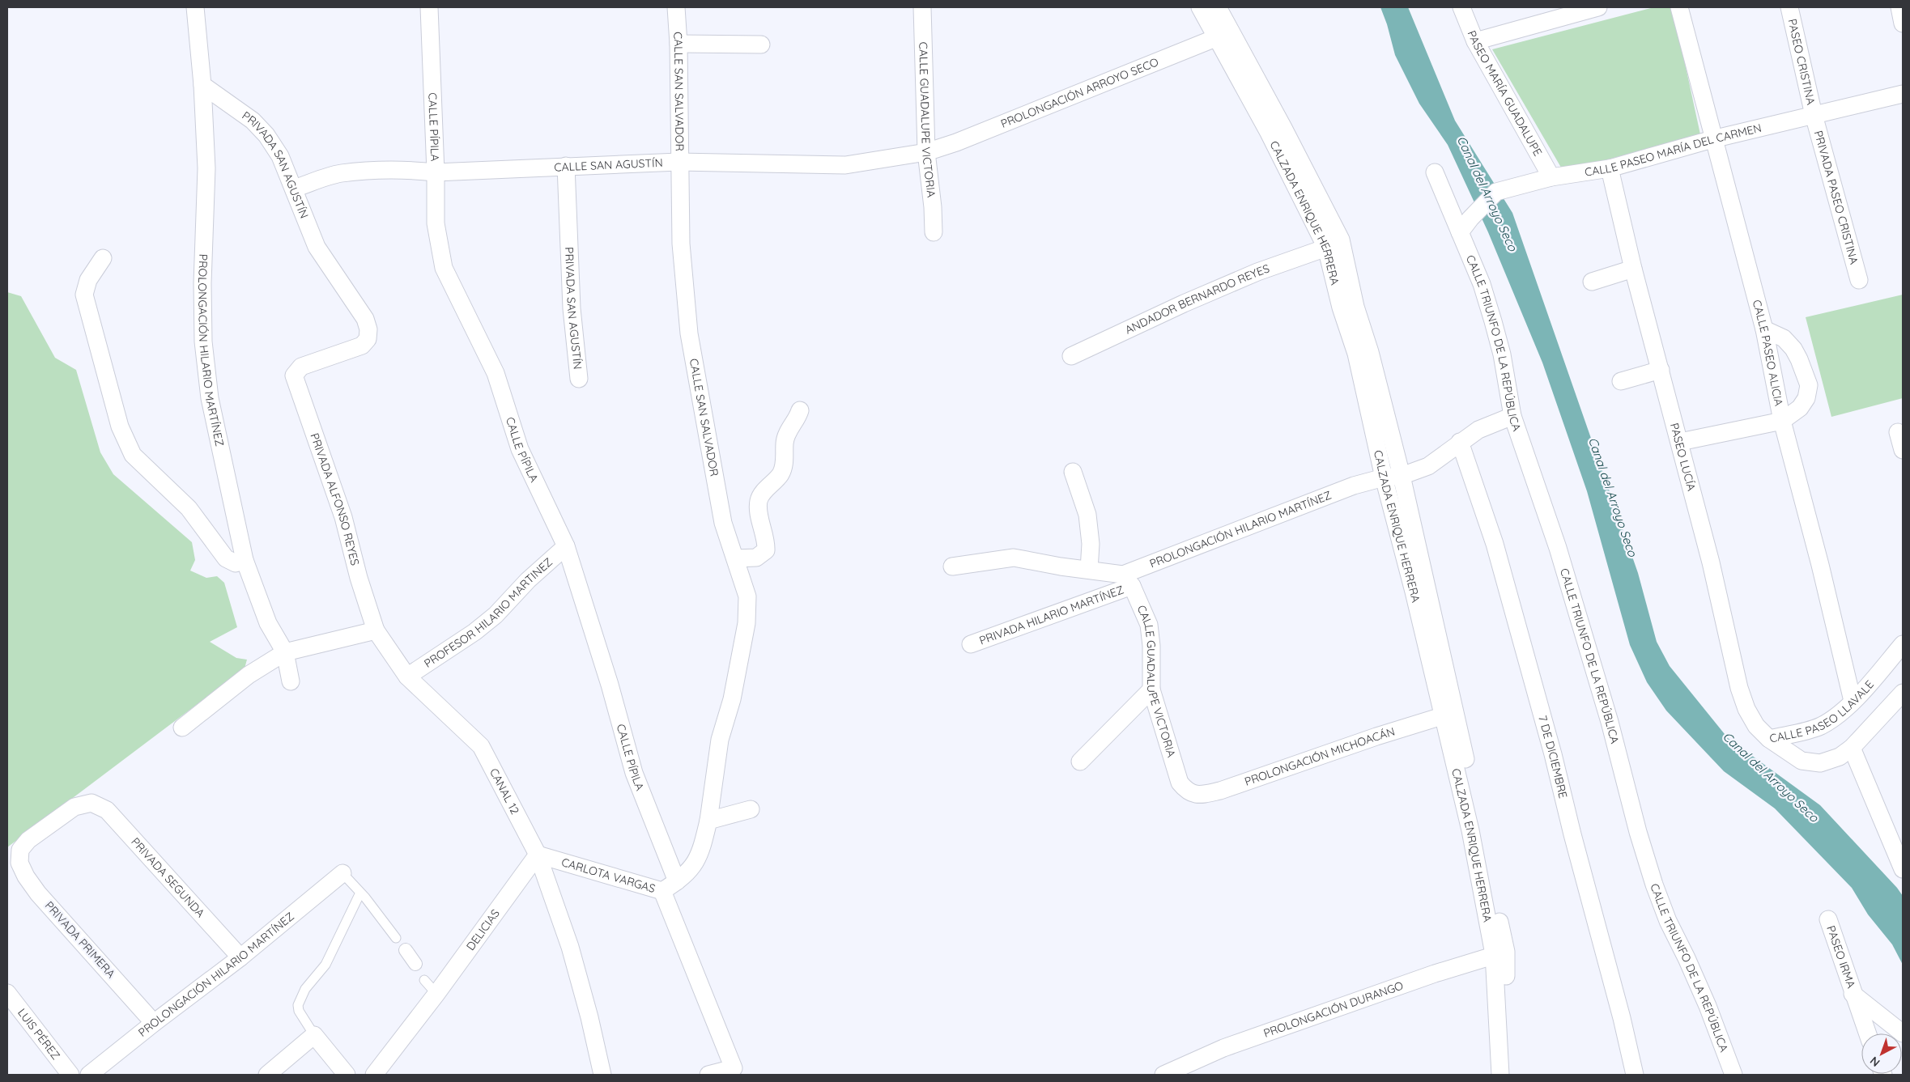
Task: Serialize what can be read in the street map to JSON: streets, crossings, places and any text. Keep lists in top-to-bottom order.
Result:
{
  "streets": {
    "street": [
      "PASEO CRISTINA",
      "CALLE SAN SALVADOR",
      "PROLONGACIÓN ARROYO SECO",
      "PASEO MARÍA GUADALUPE",
      "CALLE GUADALUPE VICTORIA",
      "CALLE PÍPILA",
      "CALLE PASEO MARÍA DEL CARMEN",
      "CALLE SAN AGUSTÍN",
      "PRIVADA SAN AGUSTÍN",
      "PRIVADA PASEO CRISTINA",
      "CALZADA ENRIQUE HERRERA",
      "ANDADOR BERNARDO REYES",
      "CALLE TRIUNFO DE LA REPÚBLICA",
      "PROLONGACIÓN HILARIO MARTÍNEZ",
      "CALLE PASEO ALICIA",
      "PASEO LUCÍA",
      "PRIVADA ALFONSO REYES",
      "PROFESOR HILARIO MARTINEZ",
      "PRIVADA HILARIO MARTÍNEZ",
      "CALLE PASEO LLAVALE",
      "PROLONGACIÓN MICHOACÁN",
      "7 DE DICIEMBRE",
      "CANAL 12",
      "CARLOTA VARGAS",
      "PRIVADA SEGUNDA",
      "DELICIAS",
      "PRIVADA PRIMERA",
      "PASEO IRMA",
      "PROLONGACIÓN DURANGO",
      "LUIS PÉREZ"
    ]
  },
  "crossings": [
    ["PASEO CRISTINA", "CALLE PASEO MARÍA DEL CARMEN"],
    ["PASEO CRISTINA", "PRIVADA PASEO CRISTINA"],
    ["CALLE SAN SALVADOR", "CALLE SAN AGUSTÍN"],
    ["PROLONGACIÓN ARROYO SECO", "CALLE GUADALUPE VICTORIA"],
    ["PROLONGACIÓN ARROYO SECO", "CALLE SAN AGUSTÍN"],
    ["PROLONGACIÓN ARROYO SECO", "CALZADA ENRIQUE HERRERA"],
    ["PASEO MARÍA GUADALUPE", "CALLE PASEO MARÍA DEL CARMEN"],
    ["CALLE GUADALUPE VICTORIA", "CALLE SAN AGUSTÍN"],
    ["CALLE GUADALUPE VICTORIA", "PROLONGACIÓN HILARIO MARTÍNEZ"],
    ["CALLE GUADALUPE VICTORIA", "PRIVADA HILARIO MARTÍNEZ"],
    ["CALLE GUADALUPE VICTORIA", "PROLONGACIÓN MICHOACÁN"],
    ["CALLE PÍPILA", "CALLE SAN AGUSTÍN"],
    ["CALLE PÍPILA", "PROFESOR HILARIO MARTINEZ"],
    ["CALLE PÍPILA", "CARLOTA VARGAS"],
    ["CALLE PASEO MARÍA DEL CARMEN", "PRIVADA PASEO CRISTINA"],
    ["CALLE PASEO MARÍA DEL CARMEN", "CALLE TRIUNFO DE LA REPÚBLICA"],
    ["CALLE PASEO MARÍA DEL CARMEN", "CALLE PASEO ALICIA"],
    ["CALLE PASEO MARÍA DEL CARMEN", "PASEO LUCÍA"],
    ["CALLE SAN AGUSTÍN", "PRIVADA SAN AGUSTÍN"],
    ["PRIVADA SAN AGUSTÍN", "PROLONGACIÓN HILARIO MARTÍNEZ"],
    ["PRIVADA SAN AGUSTÍN", "PRIVADA ALFONSO REYES"],
    ["CALZADA ENRIQUE HERRERA", "ANDADOR BERNARDO REYES"],
    ["CALZADA ENRIQUE HERRERA", "PROLONGACIÓN HILARIO MARTÍNEZ"],
    ["CALZADA ENRIQUE HERRERA", "PROLONGACIÓN MICHOACÁN"],
    ["CALZADA ENRIQUE HERRERA", "PROLONGACIÓN DURANGO"],
    ["CALLE TRIUNFO DE LA REPÚBLICA", "PROLONGACIÓN HILARIO MARTÍNEZ"],
    ["PROLONGACIÓN HILARIO MARTÍNEZ", "PRIVADA HILARIO MARTÍNEZ"],
    ["PROLONGACIÓN HILARIO MARTÍNEZ", "7 DE DICIEMBRE"],
    ["PROLONGACIÓN HILARIO MARTÍNEZ", "PRIVADA SEGUNDA"],
    ["PROLONGACIÓN HILARIO MARTÍNEZ", "PRIVADA PRIMERA"],
    ["CALLE PASEO ALICIA", "CALLE PASEO LLAVALE"],
    ["PASEO LUCÍA", "CALLE PASEO LLAVALE"],
    ["PRIVADA ALFONSO REYES", "CANAL 12"],
    ["PROFESOR HILARIO MARTINEZ", "CANAL 12"],
    ["CANAL 12", "CARLOTA VARGAS"],
    ["CANAL 12", "DELICIAS"],
    ["CARLOTA VARGAS", "DELICIAS"],
    ["PRIVADA SEGUNDA", "PRIVADA PRIMERA"]
  ],
  "water": ["Canal del Arroyo Seco"],
  "north": "bottom left"
}
